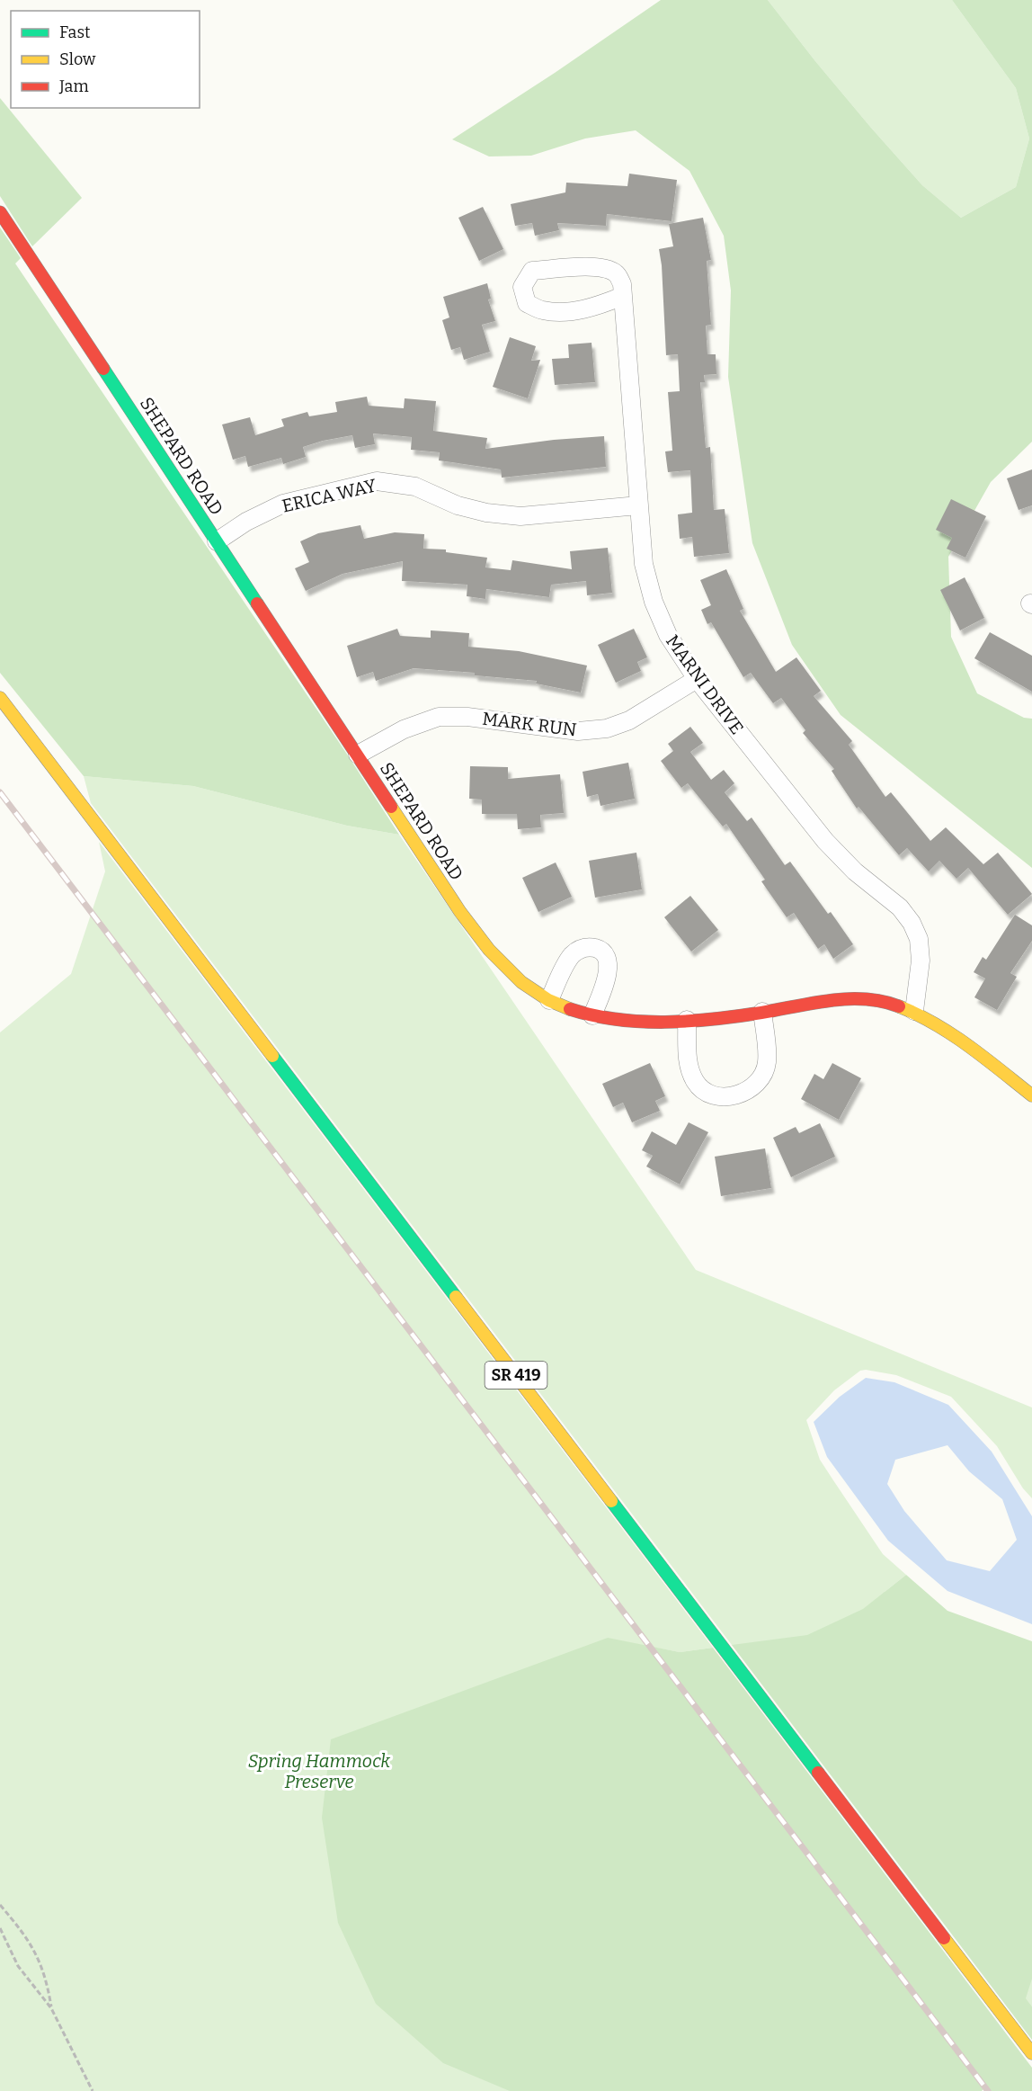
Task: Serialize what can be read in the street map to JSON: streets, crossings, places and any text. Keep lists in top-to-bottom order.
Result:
{
  "streets": {
    "main road": ["SHEPARD ROAD", "SR 419"],
    "street": ["ERICA WAY", "MARNI DRIVE", "MARK RUN"]
  },
  "crossings": [
    ["SHEPARD ROAD", "ERICA WAY"],
    ["SHEPARD ROAD", "MARNI DRIVE"],
    ["SHEPARD ROAD", "MARK RUN"],
    ["ERICA WAY", "MARNI DRIVE"],
    ["MARNI DRIVE", "MARK RUN"]
  ],
  "parks": ["Spring Hammock Preserve"],
  "legend": ["Fast", "Slow", "Jam"]
}
